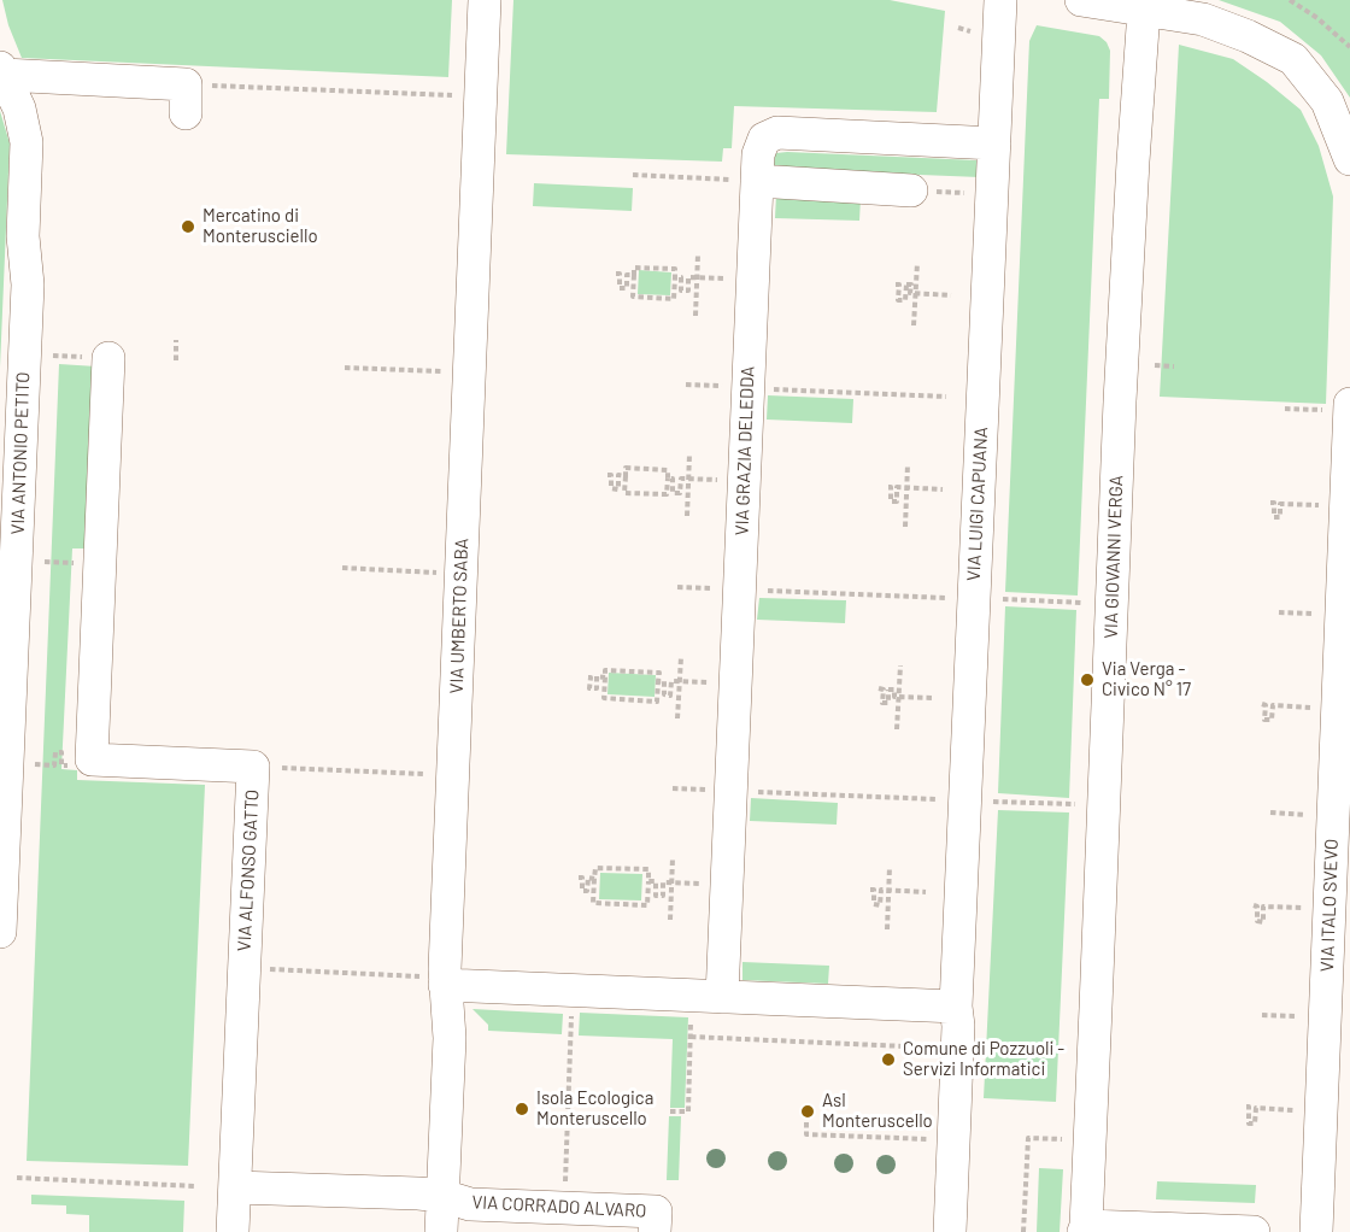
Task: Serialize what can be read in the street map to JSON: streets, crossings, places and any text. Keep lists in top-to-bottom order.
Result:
{
  "streets": {
    "street": [
      "VIA GRAZIA DELEDDA",
      "VIA ANTONIO PETITO",
      "VIA LUIGI CAPUANA",
      "VIA GIOVANNI VERGA",
      "VIA UMBERTO SABA",
      "VIA ALFONSO GATTO",
      "VIA ITALO SVEVO",
      "VIA CORRADO ALVARO"
    ]
  },
  "crossings": [
    ["VIA GRAZIA DELEDDA", "VIA LUIGI CAPUANA"],
    ["VIA UMBERTO SABA", "VIA CORRADO ALVARO"]
  ],
  "places": [
    "Mercatino di Monterusciello",
    "Via Verga - Civico N° 17",
    "Comune di Pozzuoli - Servizi Informatici",
    "Isola Ecologica Monteruscello",
    "Asl Monteruscello"
  ]
}
